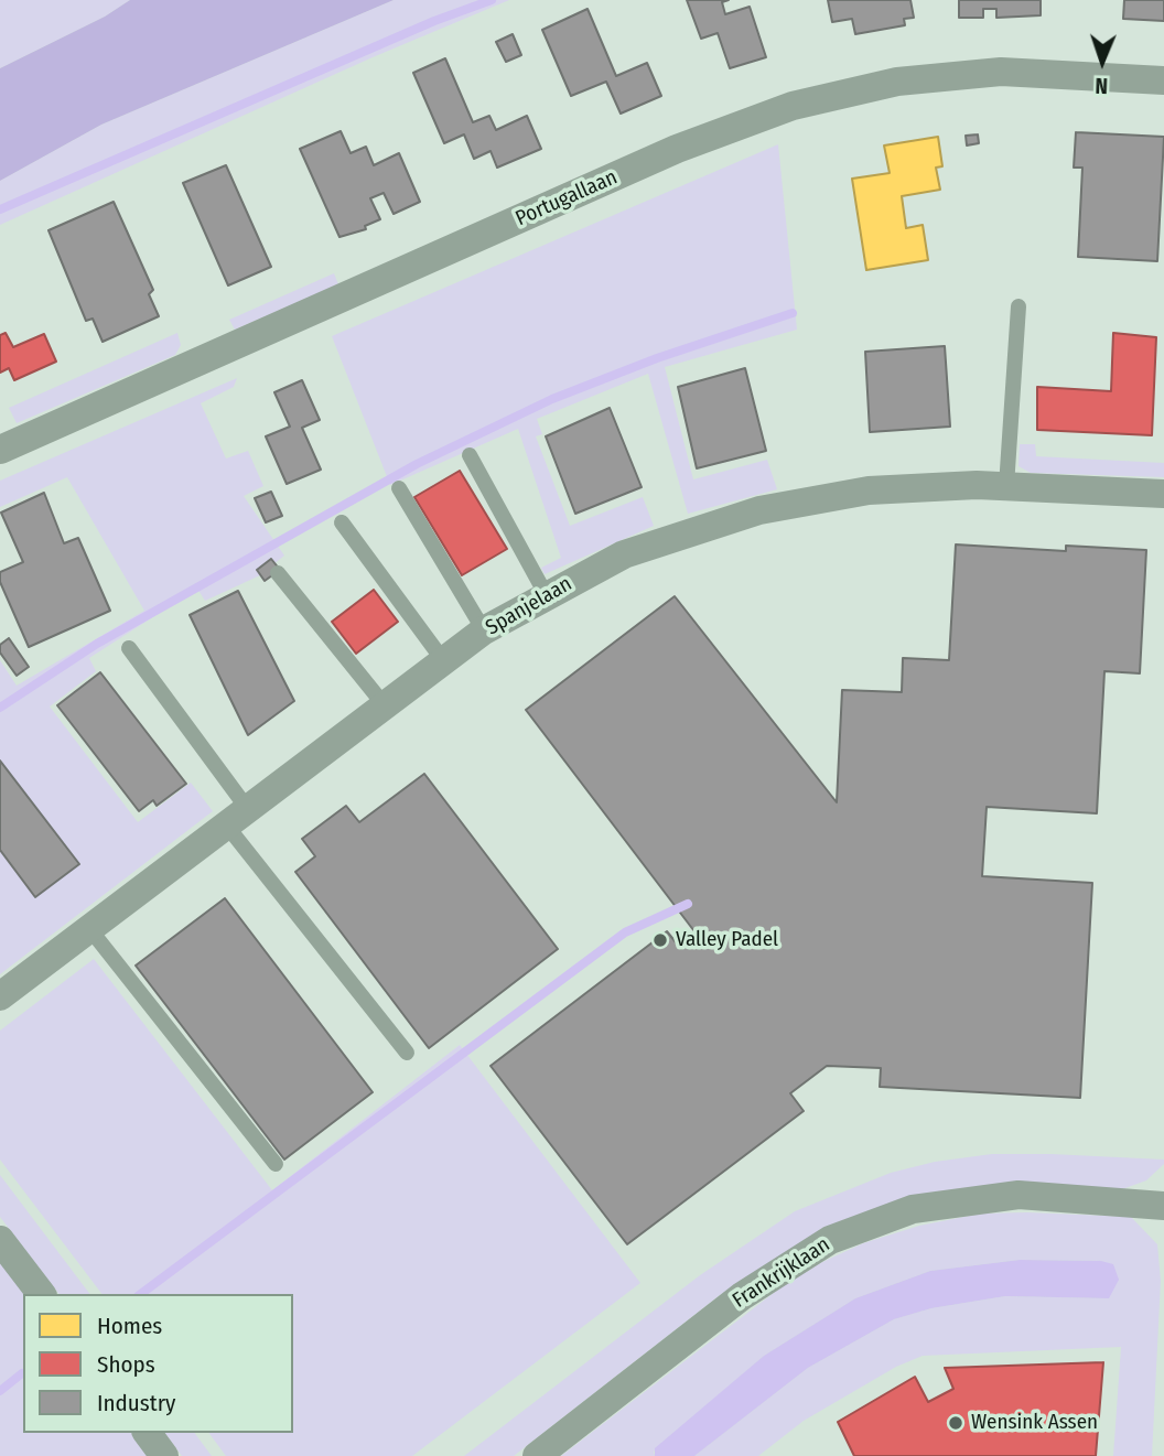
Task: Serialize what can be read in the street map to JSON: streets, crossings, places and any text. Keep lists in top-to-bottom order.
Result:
{
  "streets": {
    "street": ["Portugallaan", "Spanjelaan", "Frankrijklaan"]
  },
  "places": ["Valley Padel", "Wensink Assen"],
  "legend": ["Homes", "Shops", "Industry"],
  "north": "bottom"
}
